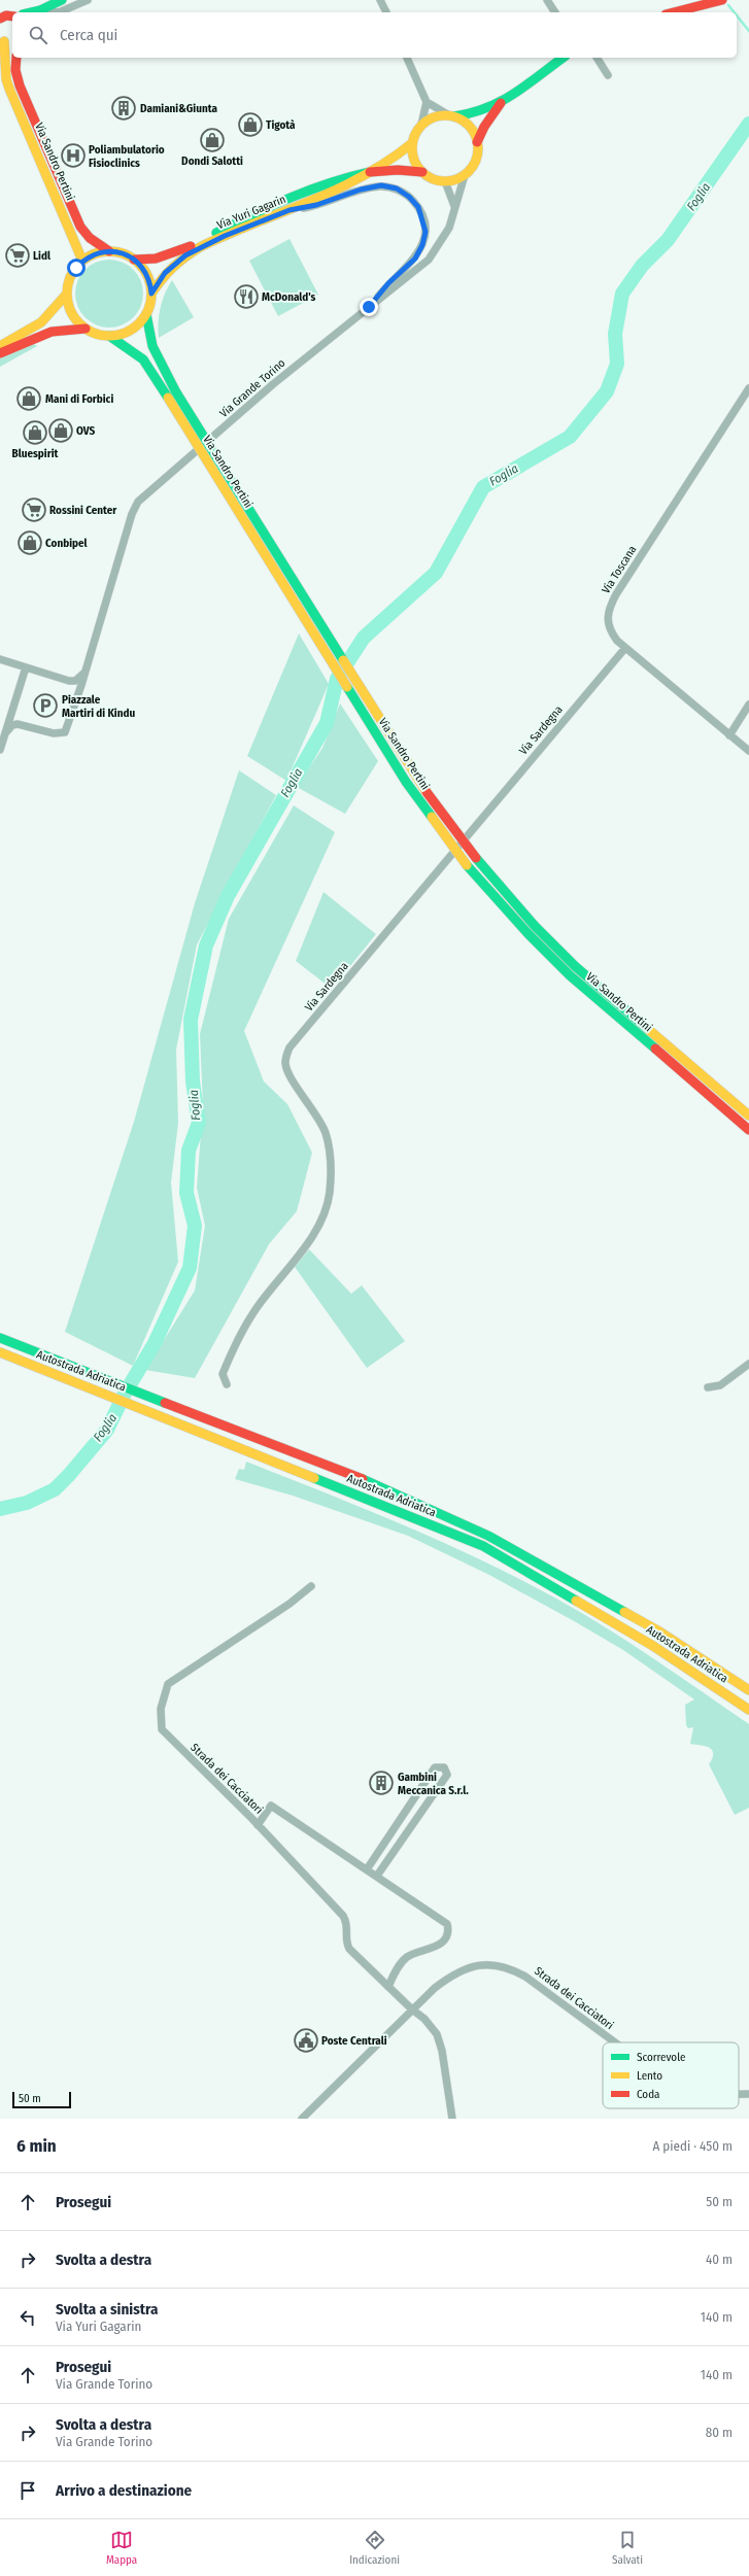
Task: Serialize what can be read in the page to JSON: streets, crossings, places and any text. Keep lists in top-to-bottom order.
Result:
{
  "streets": {
    "main road": ["Via Sandro Pertini", "Via Yuri Gagarin", "Autostrada Adriatica"],
    "street": [
      "Via Grande Torino",
      "Via Toscana",
      "Via Sardegna",
      "Strada dei Cacciatori"
    ]
  },
  "crossings": [
    ["Via Sandro Pertini", "Via Yuri Gagarin"],
    ["Via Yuri Gagarin", "Via Grande Torino"],
    ["Via Toscana", "Via Sardegna"]
  ],
  "water": ["Foglia"],
  "places": {
    "building": ["Damiani&Giunta", "Gambini Meccanica S.r.l."],
    "shop": [
      "Tigotà",
      "Dondi Salotti",
      "Mani di Forbici",
      "OVS",
      "Bluespirit",
      "Conbipel"
    ],
    "hospital": ["Poliambulatorio Fisioclinics"],
    "supermarket": ["Lidl", "Rossini Center"],
    "restaurant": ["McDonald's"],
    "parking": ["Piazzale Martiri di Kindu"],
    "public building": ["Poste Centrali"]
  },
  "legend": ["Scorrevole", "Lento", "Coda"],
  "scale_bar": "50 m",
  "page": {
    "search": "Cerca qui",
    "scale": "50 m",
    "heading": ["6 min", "A piedi · 450 m"],
    "list": [
      ["Prosegui", "50 m"],
      ["Svolta a destra", "40 m"],
      ["Svolta a sinistra", "Via Yuri Gagarin", "140 m"],
      ["Prosegui", "Via Grande Torino", "140 m"],
      ["Svolta a destra", "Via Grande Torino", "80 m"],
      "Arrivo a destinazione"
    ],
    "nav": ["Mappa", "Indicazioni", "Salvati"]
  }
}
